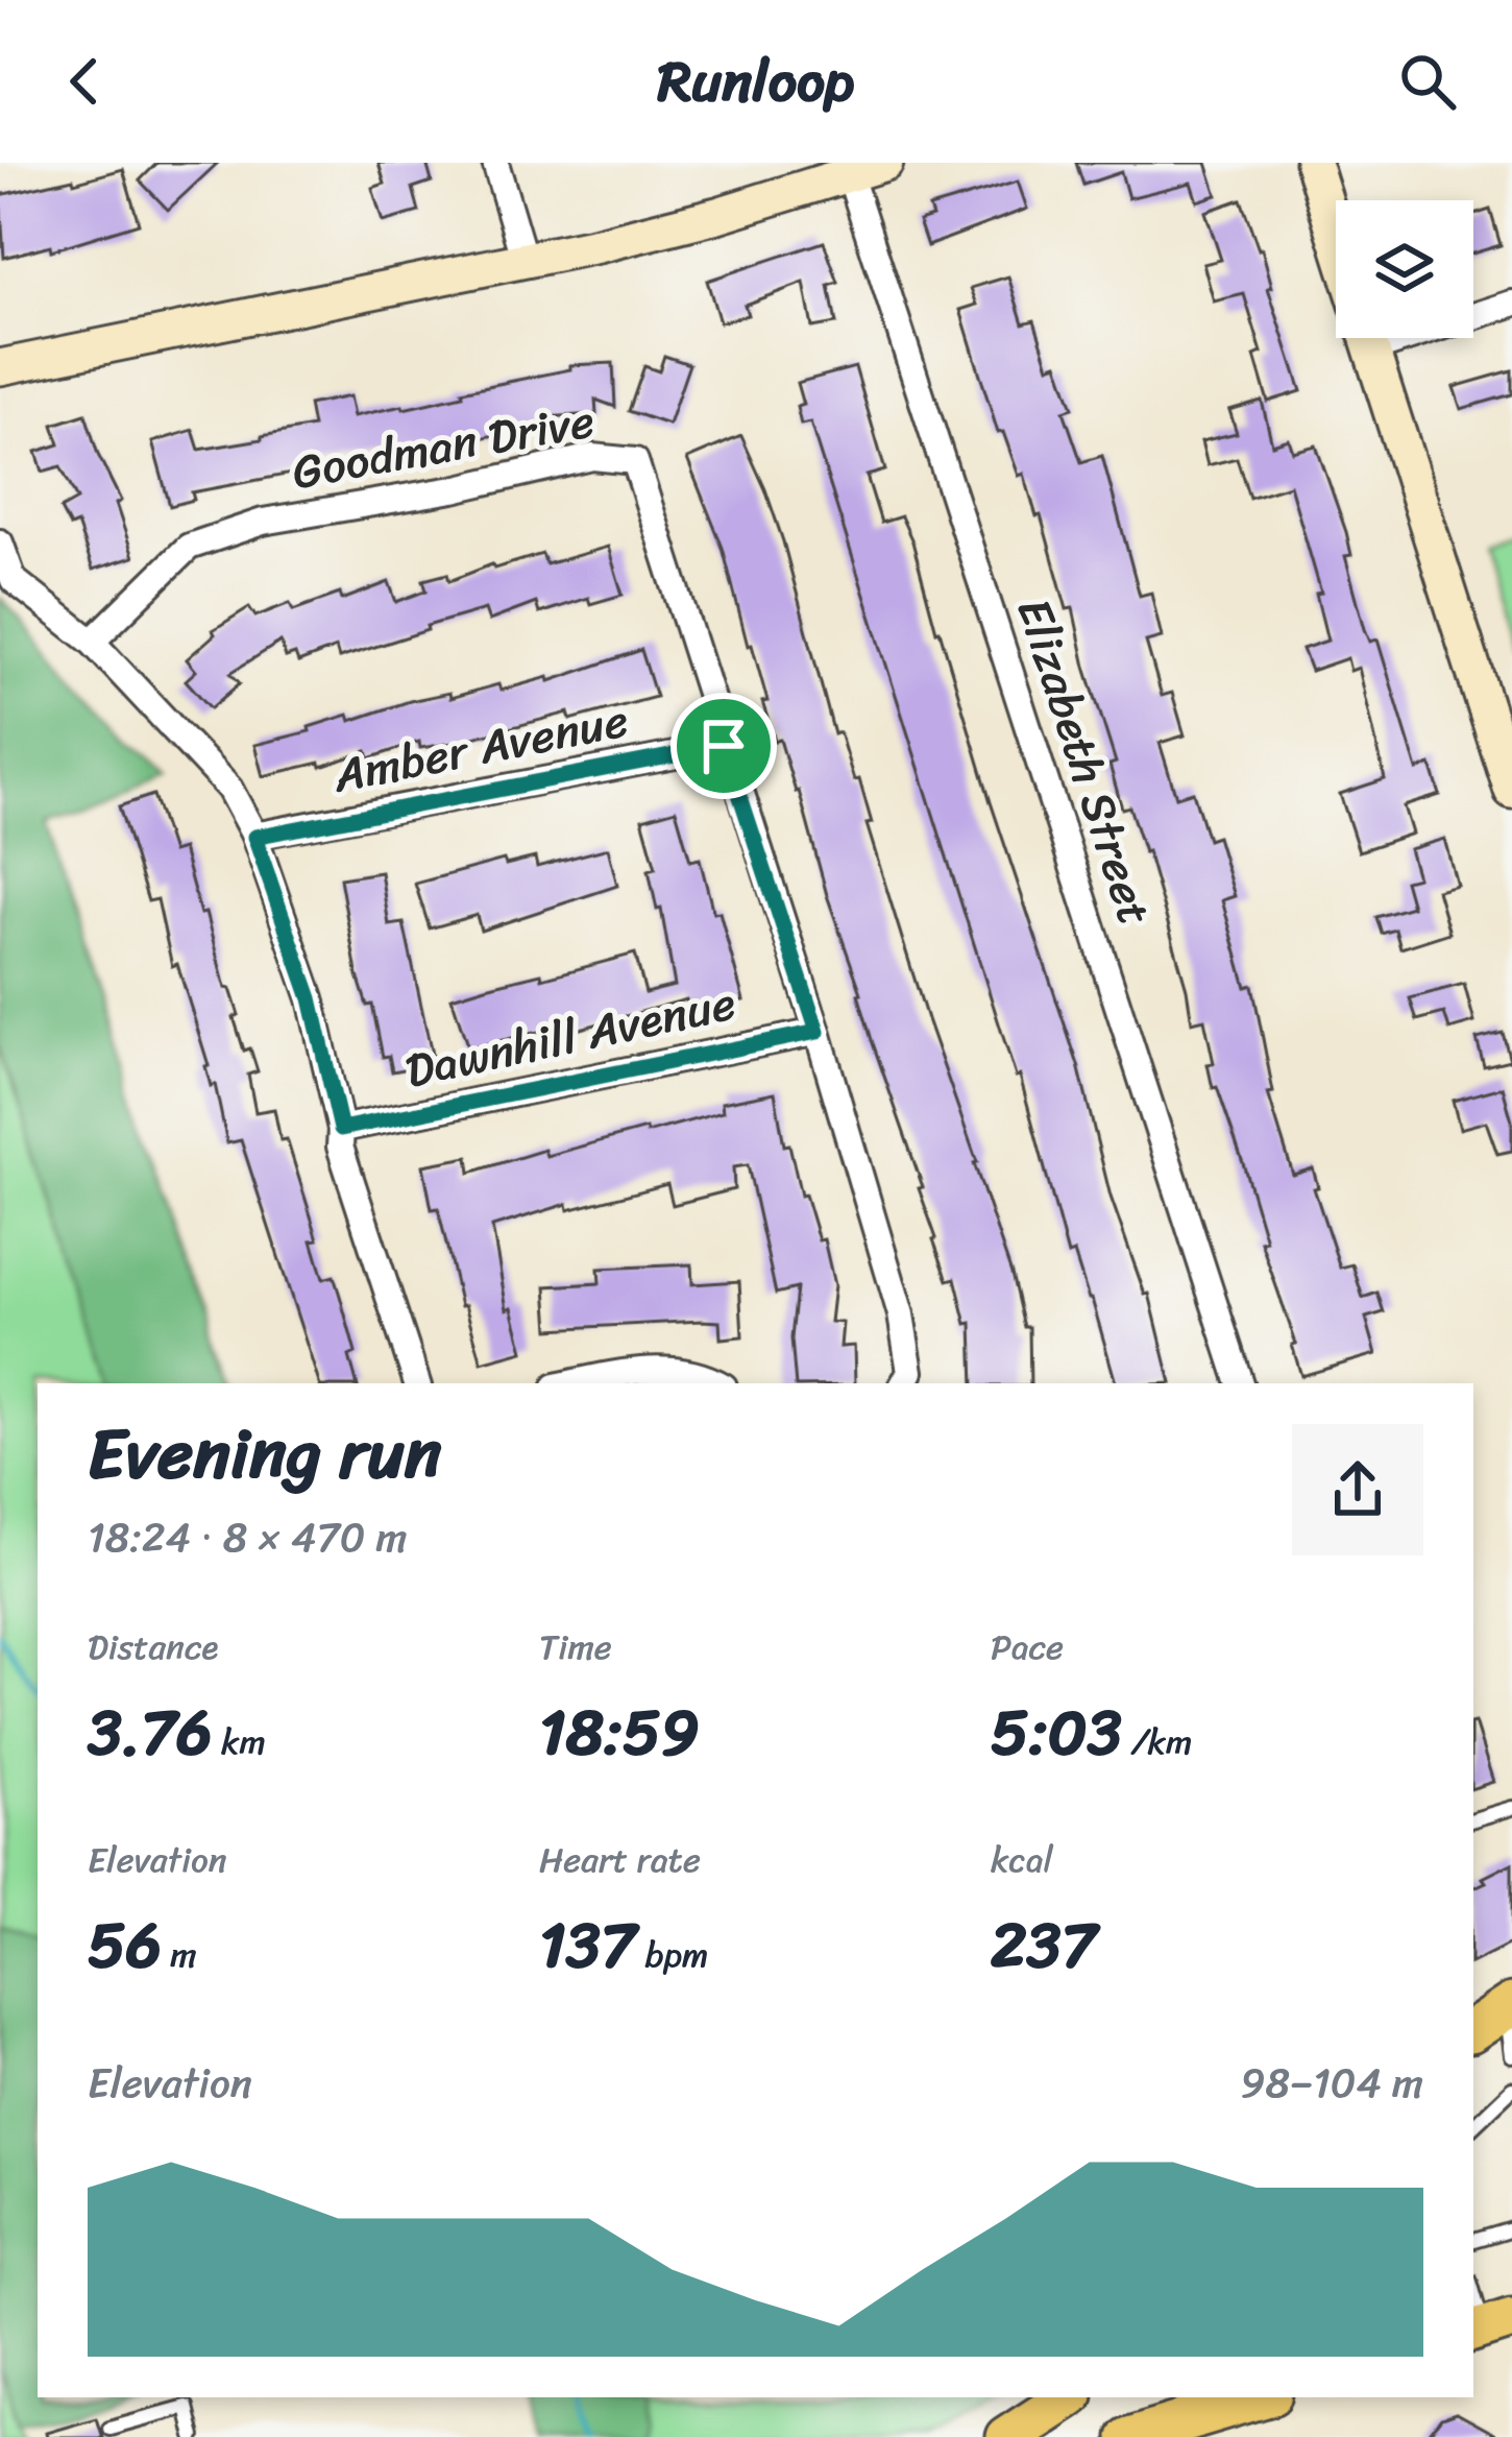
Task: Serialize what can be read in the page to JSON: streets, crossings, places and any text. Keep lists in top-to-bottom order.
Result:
{
  "streets": {
    "street": [
      "Goodman Drive",
      "Amber Avenue",
      "Elizabeth Street",
      "Dawnhill Avenue"
    ]
  },
  "crossings": [
    ["Goodman Drive", "Amber Avenue"],
    ["Goodman Drive", "Dawnhill Avenue"]
  ],
  "page": {
    "header": "Runloop",
    "heading": ["Evening run", "18:24 · 8 × 470 m"],
    "stats": [
      ["Distance", "3.76 km"],
      ["Time", "18:59"],
      ["Pace", "5:03 /km"],
      ["Elevation", "56 m"],
      ["Heart rate", "137 bpm"],
      ["kcal", "237"]
    ],
    "chart": ["Elevation", "98–104 m"]
  }
}
